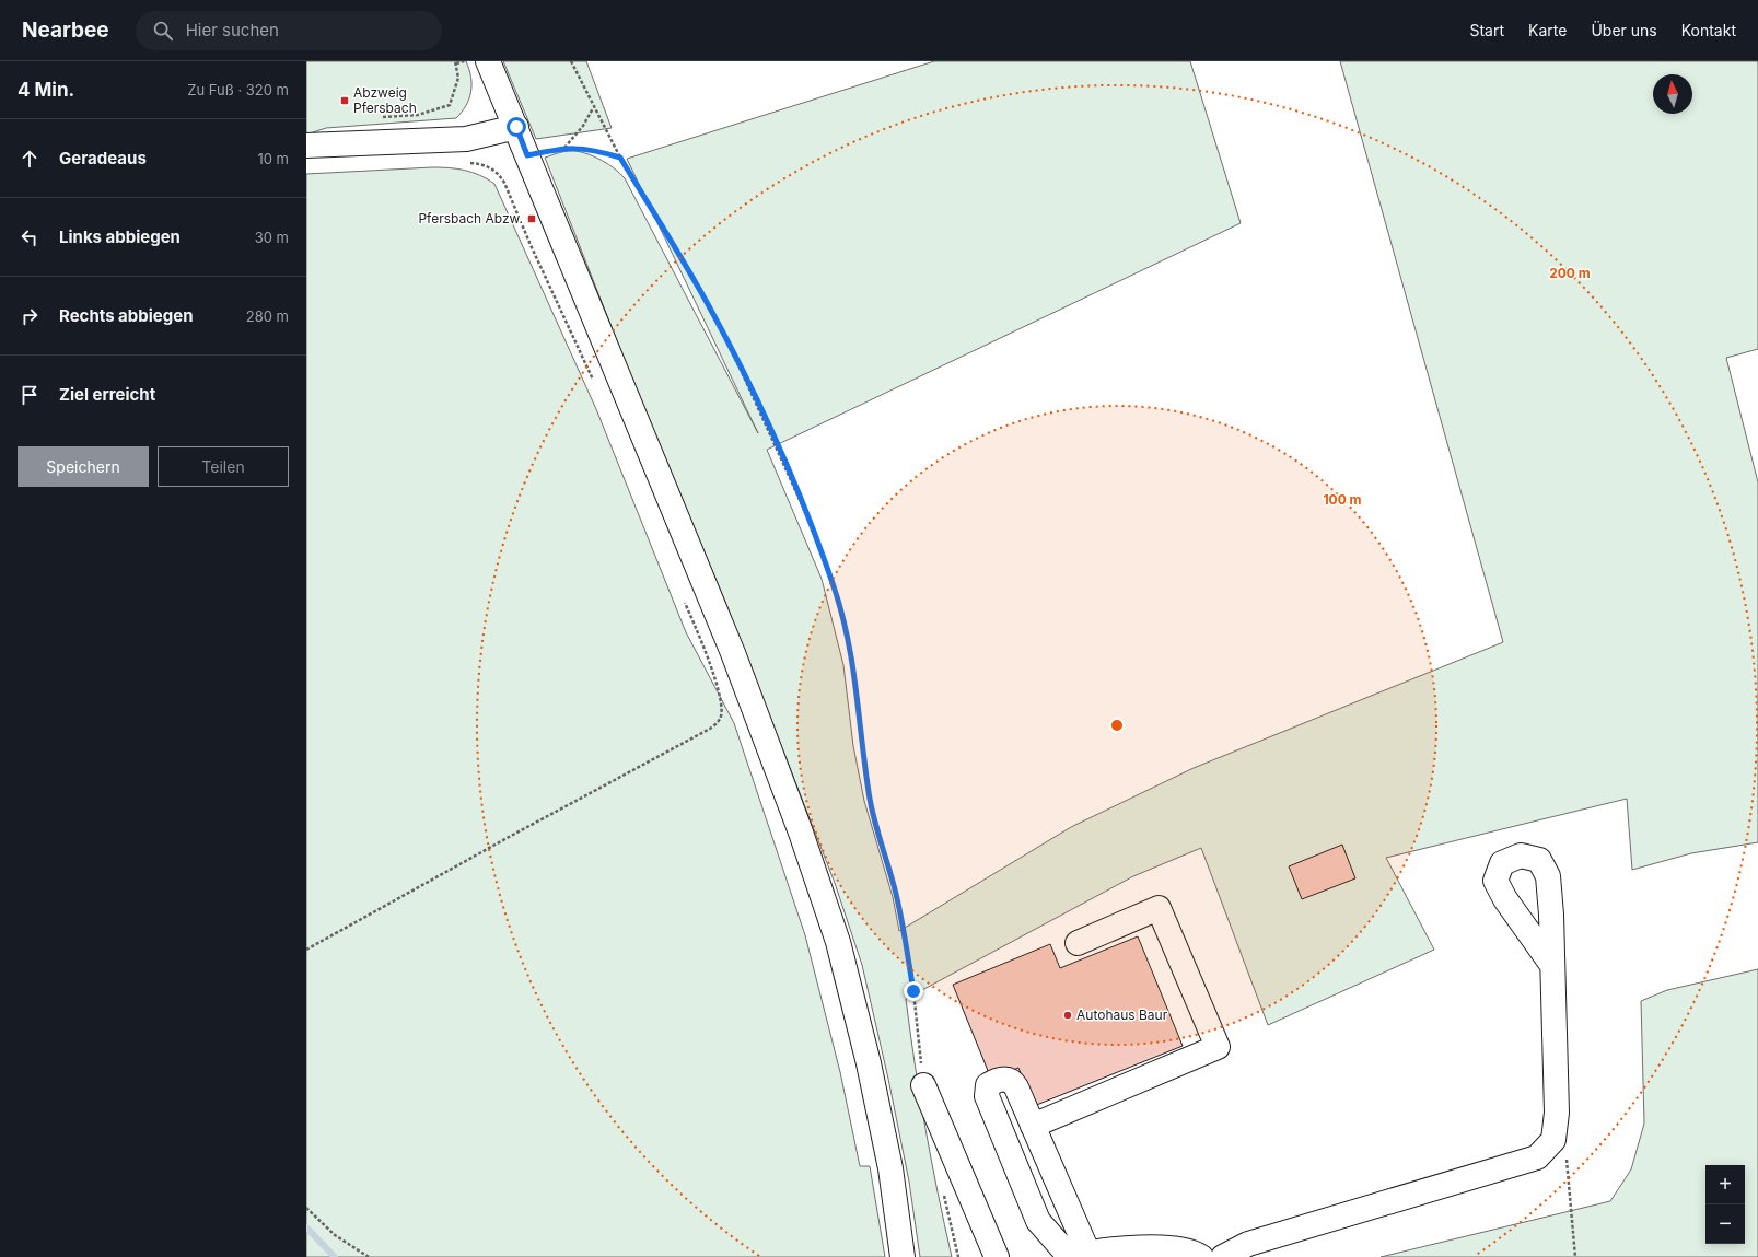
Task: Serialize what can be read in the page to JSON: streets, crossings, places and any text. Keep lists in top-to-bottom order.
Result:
{
  "places": {
    "transit": ["Abzweig Pfersbach", "Pfersbach Abzw."],
    "other": ["Autohaus Baur"]
  },
  "north": "top",
  "page": {
    "header": "Nearbee",
    "search": "Hier suchen",
    "nav": [
      "Start",
      "Karte",
      "Über uns",
      "Kontakt"
    ],
    "heading": ["4 Min.", "Zu Fuß · 320 m"],
    "list": [
      ["Geradeaus", "10 m"],
      ["Links abbiegen", "30 m"],
      ["Rechts abbiegen", "280 m"],
      "Ziel erreicht"
    ],
    "buttons": ["Speichern", "Teilen"],
    "map_buttons": ["+", "−"]
  },
  "rings": ["200 m", "100 m"]
}
